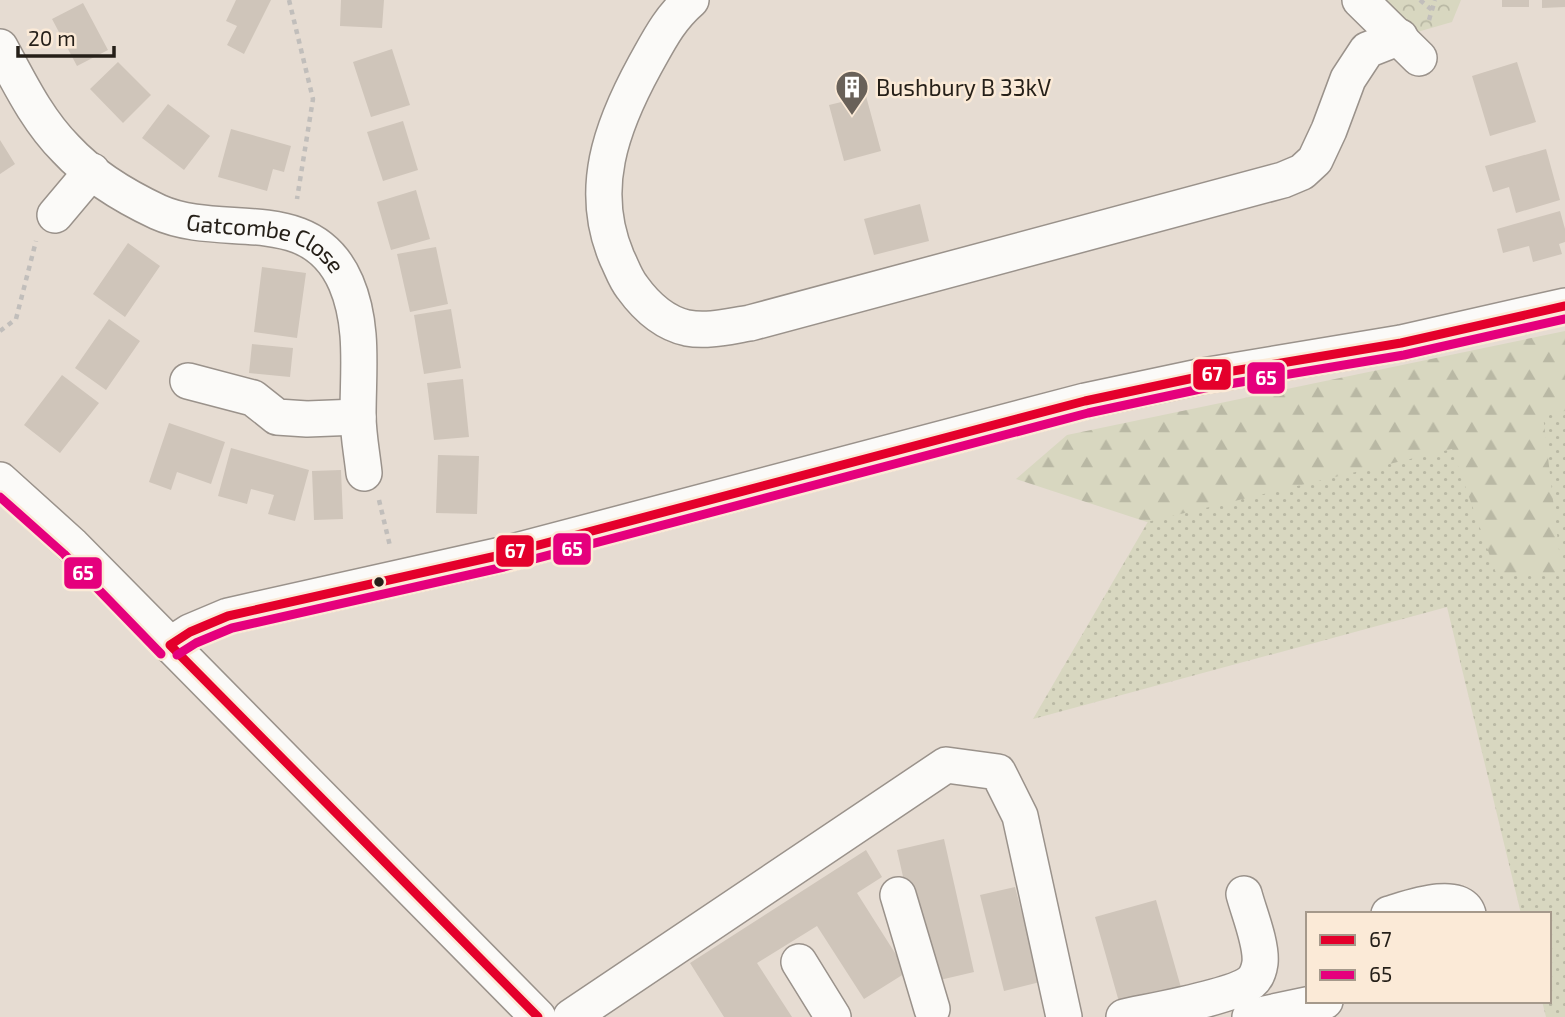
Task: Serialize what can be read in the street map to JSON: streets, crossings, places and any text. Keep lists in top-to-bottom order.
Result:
{
  "streets": {
    "street": ["Gatcombe Close"]
  },
  "places": {
    "building": ["Bushbury B 33kV"]
  },
  "lines": ["transit line 67", "transit line 65"],
  "legend": ["67", "65"],
  "scale_bar": "20 m"
}
